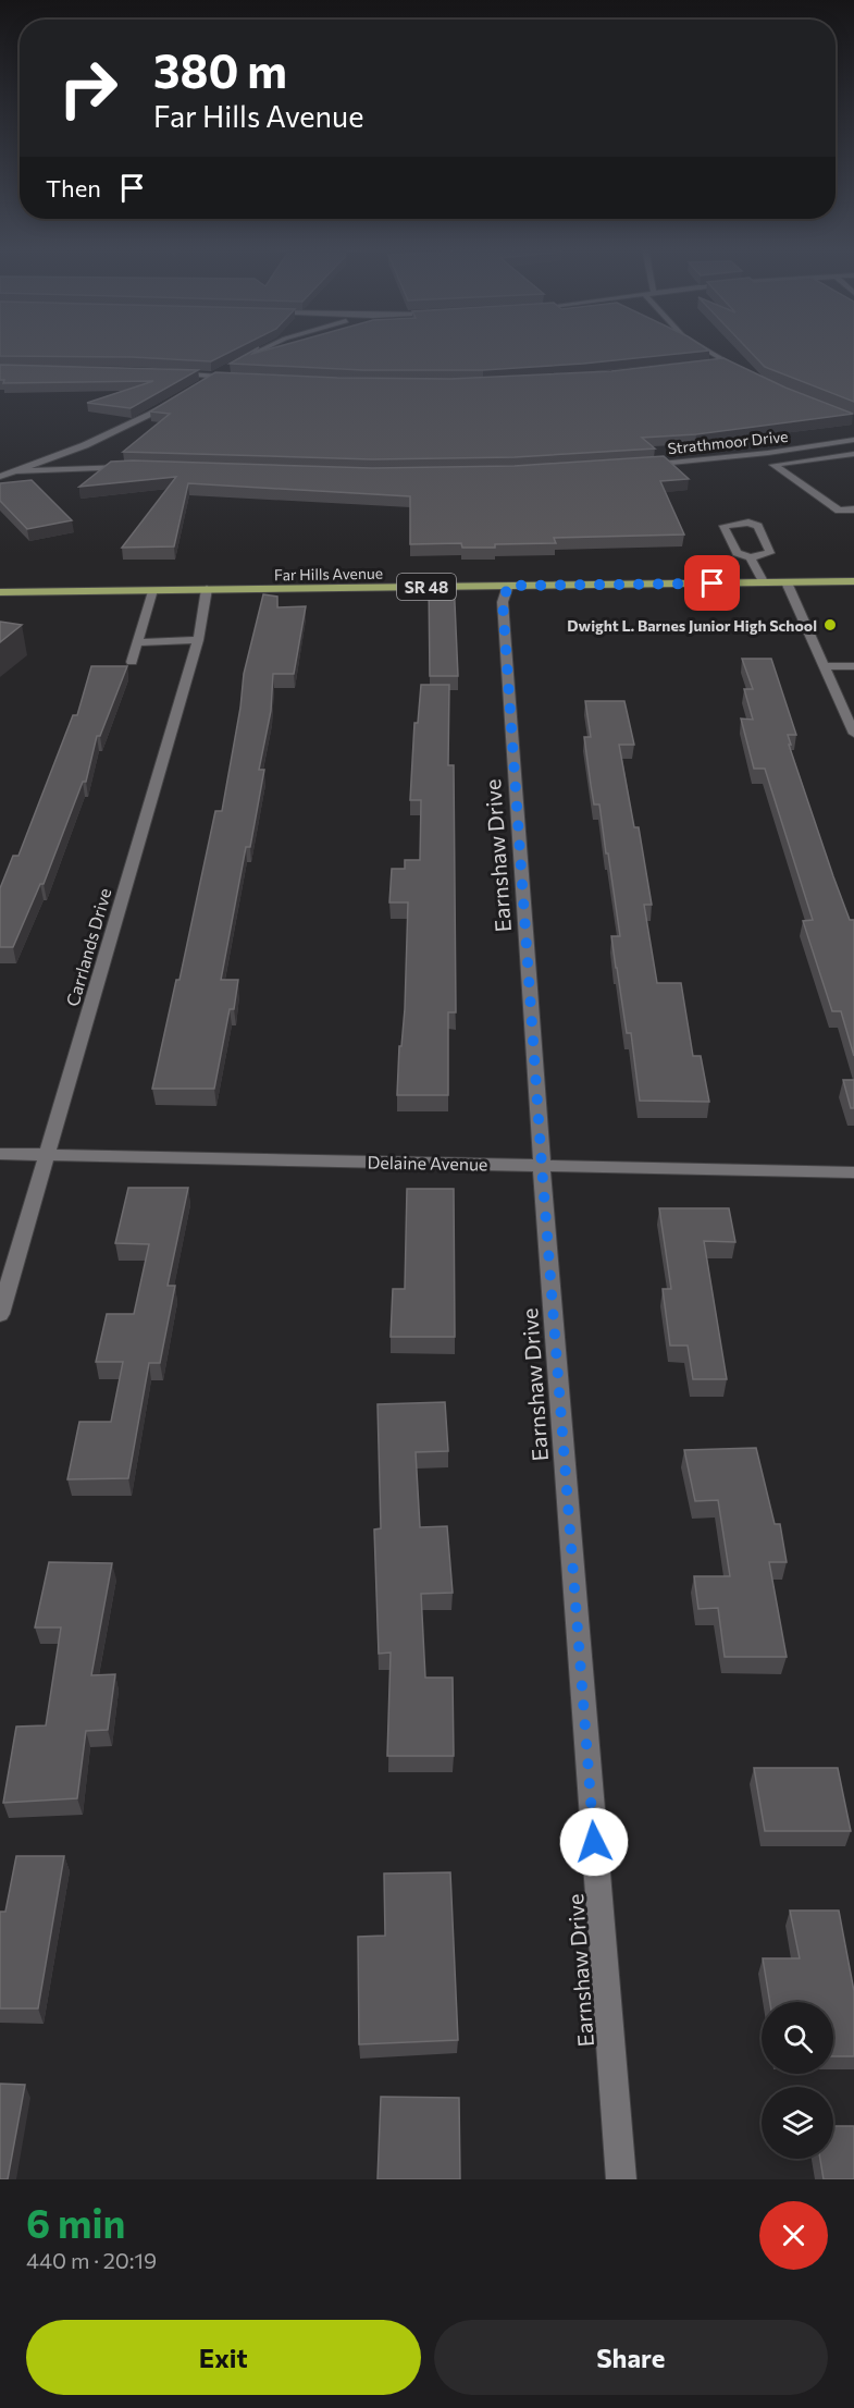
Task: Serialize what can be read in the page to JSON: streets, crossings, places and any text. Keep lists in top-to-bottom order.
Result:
{
  "streets": {
    "main road": ["Far Hills Avenue", "SR 48"],
    "street": [
      "Strathmoor Drive",
      "Earnshaw Drive",
      "Carrlands Drive",
      "Delaine Avenue"
    ]
  },
  "crossings": [
    ["Far Hills Avenue", "Earnshaw Drive"],
    ["Far Hills Avenue", "Carrlands Drive"],
    ["Earnshaw Drive", "Delaine Avenue"],
    ["Carrlands Drive", "Delaine Avenue"]
  ],
  "places": ["Dwight L. Barnes Junior High School"],
  "page": {
    "turn": ["380 m", "Far Hills Avenue"],
    "then": "Then",
    "heading": ["6 min", "440 m · 20:19"],
    "buttons": ["Exit", "Share"]
  }
}
